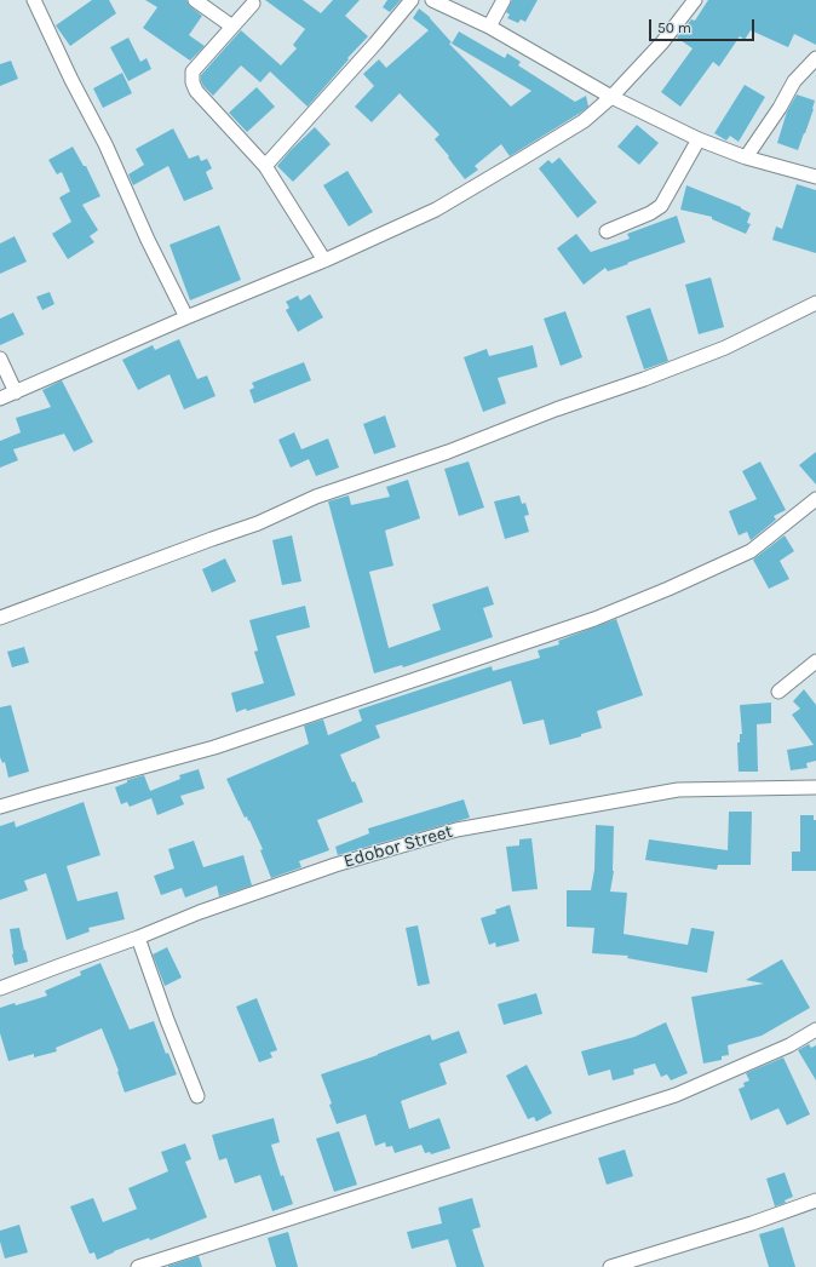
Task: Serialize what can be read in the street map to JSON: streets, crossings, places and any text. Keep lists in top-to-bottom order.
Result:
{
  "streets": {
    "street": ["Edobor Street"]
  },
  "scale_bar": "50 m"
}
